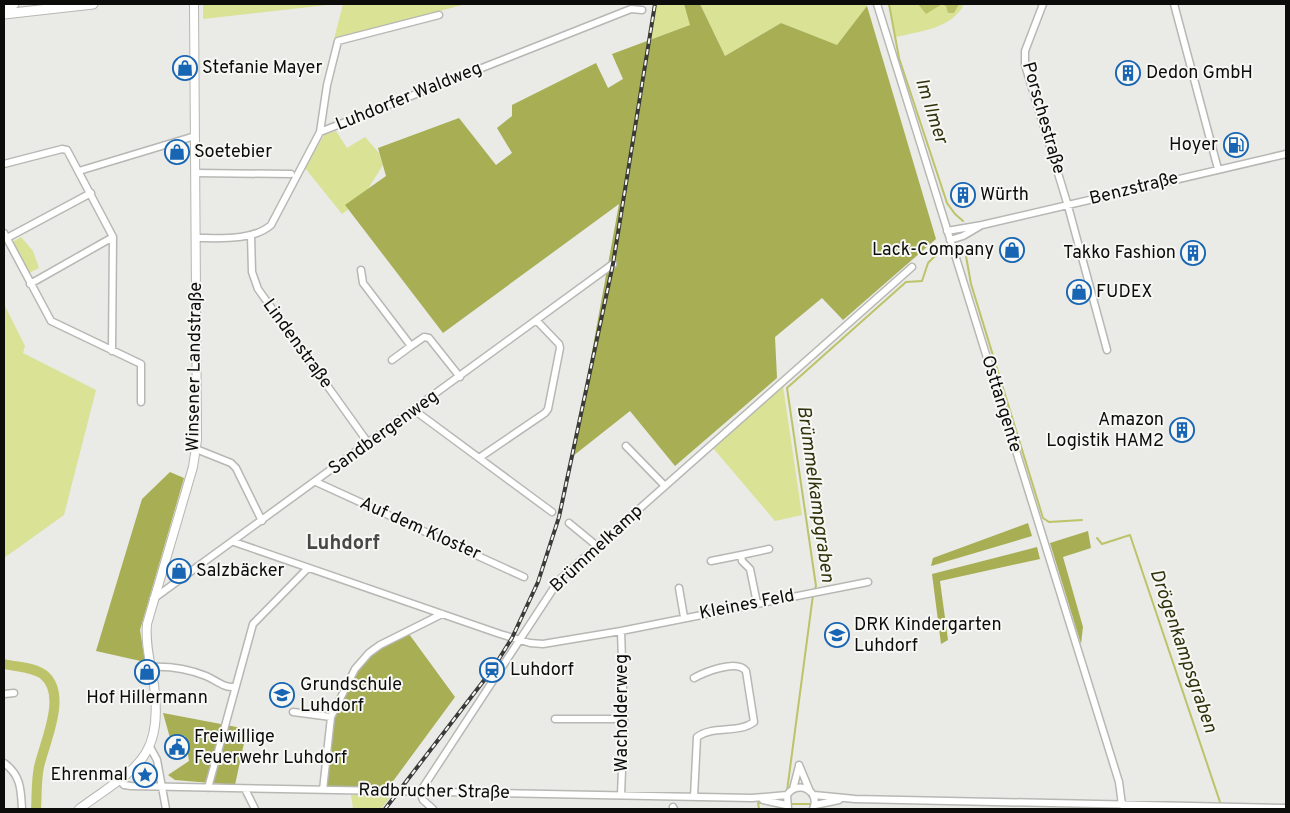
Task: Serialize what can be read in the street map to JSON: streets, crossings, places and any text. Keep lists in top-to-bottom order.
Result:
{
  "streets": {
    "main road": ["Winsener Landstraße"],
    "street": [
      "Luhdorfer Waldweg",
      "Porschestraße",
      "Benzstraße",
      "Lindenstraße",
      "Osttangente",
      "Sandbergenweg",
      "Auf dem Kloster",
      "Brümmelkamp",
      "Kleines Feld",
      "Wacholderweg",
      "Radbrucher Straße"
    ]
  },
  "crossings": [
    ["Luhdorfer Waldweg", "Lindenstraße"],
    ["Luhdorfer Waldweg", "Winsener Landstraße"],
    ["Porschestraße", "Benzstraße"],
    ["Benzstraße", "Osttangente"],
    ["Lindenstraße", "Sandbergenweg"],
    ["Winsener Landstraße", "Sandbergenweg"],
    ["Winsener Landstraße", "Radbrucher Straße"],
    ["Sandbergenweg", "Auf dem Kloster"],
    ["Sandbergenweg", "Kleines Feld"],
    ["Brümmelkamp", "Kleines Feld"],
    ["Brümmelkamp", "Radbrucher Straße"],
    ["Kleines Feld", "Wacholderweg"],
    ["Wacholderweg", "Radbrucher Straße"]
  ],
  "districts": ["Luhdorf"],
  "water": ["Im Ilmer", "Brümmelkampgraben", "Drögenkampsgraben"],
  "places": {
    "shop": [
      "Stefanie Mayer",
      "Soetebier",
      "Lack-Company",
      "FUDEX",
      "Salzbäcker",
      "Hof Hillermann"
    ],
    "building": [
      "Dedon GmbH",
      "Würth",
      "Takko Fashion",
      "Amazon Logistik HAM2"
    ],
    "fuel station": ["Hoyer"],
    "school or university": ["DRK Kindergarten Luhdorf", "Grundschule Luhdorf"],
    "station": ["Luhdorf"],
    "public building": ["Freiwillige Feuerwehr Luhdorf"],
    "place": ["Ehrenmal"]
  }
}
